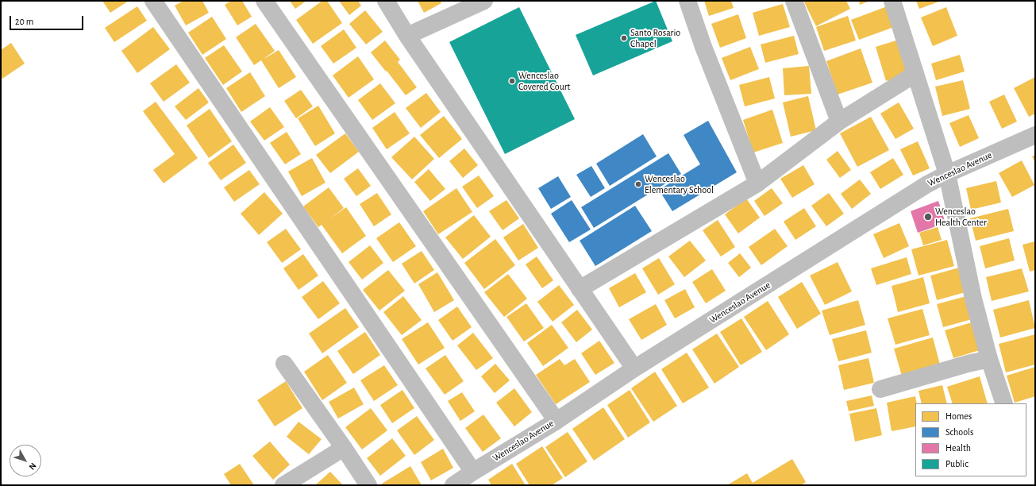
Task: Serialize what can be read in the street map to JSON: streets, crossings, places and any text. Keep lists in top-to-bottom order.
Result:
{
  "streets": {
    "street": ["Wenceslao Avenue"]
  },
  "places": [
    "Santo Rosario Chapel",
    "Wenceslao Covered Court",
    "Wenceslao Elementary School",
    "Wenceslao Health Center"
  ],
  "legend": [
    "Homes",
    "Schools",
    "Health",
    "Public"
  ],
  "scale_bar": "20 m",
  "north": "bottom right"
}
